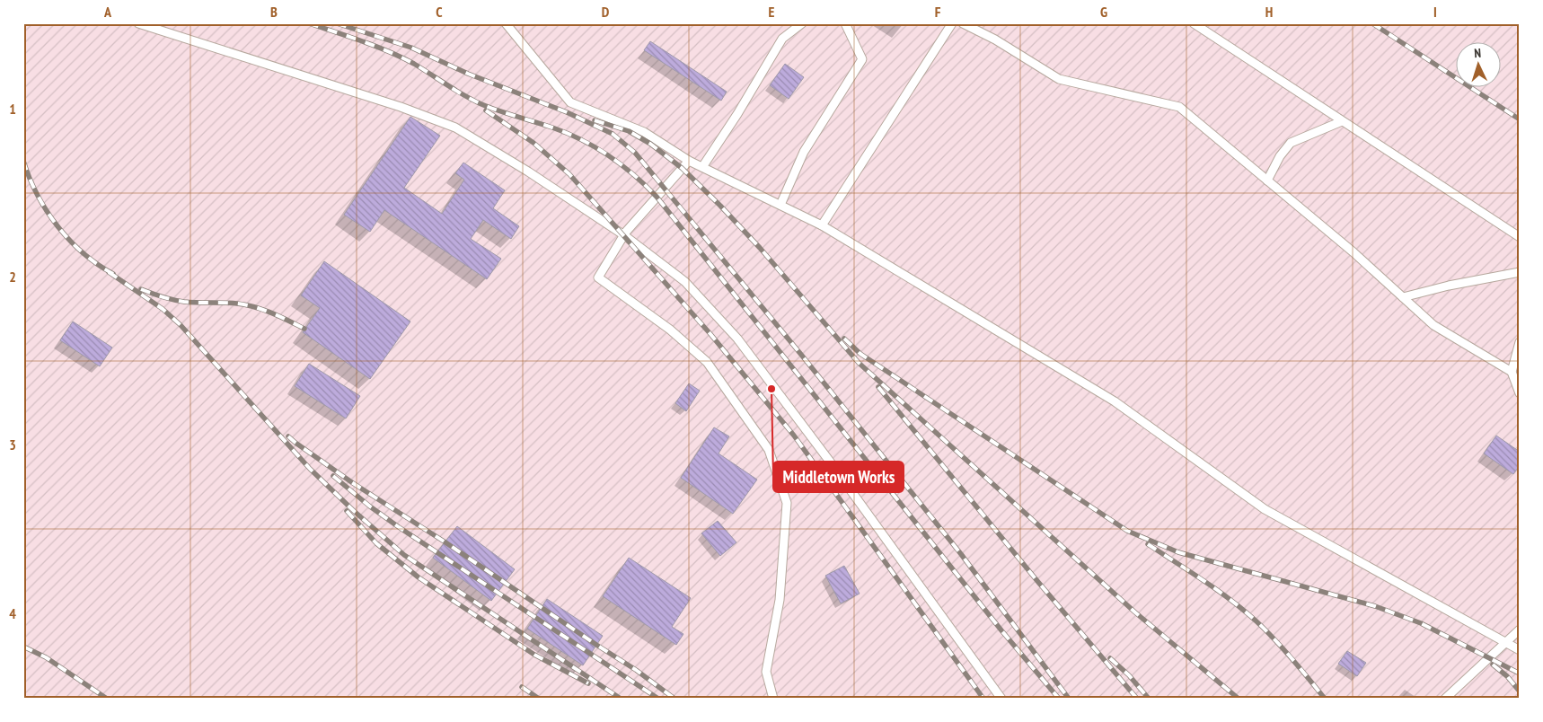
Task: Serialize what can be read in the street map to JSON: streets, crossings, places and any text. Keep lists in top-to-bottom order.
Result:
{
  "places": ["Middletown Works"],
  "north": "top",
  "grid": {
    "columns": [
      "A",
      "B",
      "C",
      "D",
      "E",
      "F",
      "G",
      "H",
      "I"
    ],
    "rows": [
      "1",
      "2",
      "3",
      "4"
    ]
  }
}
